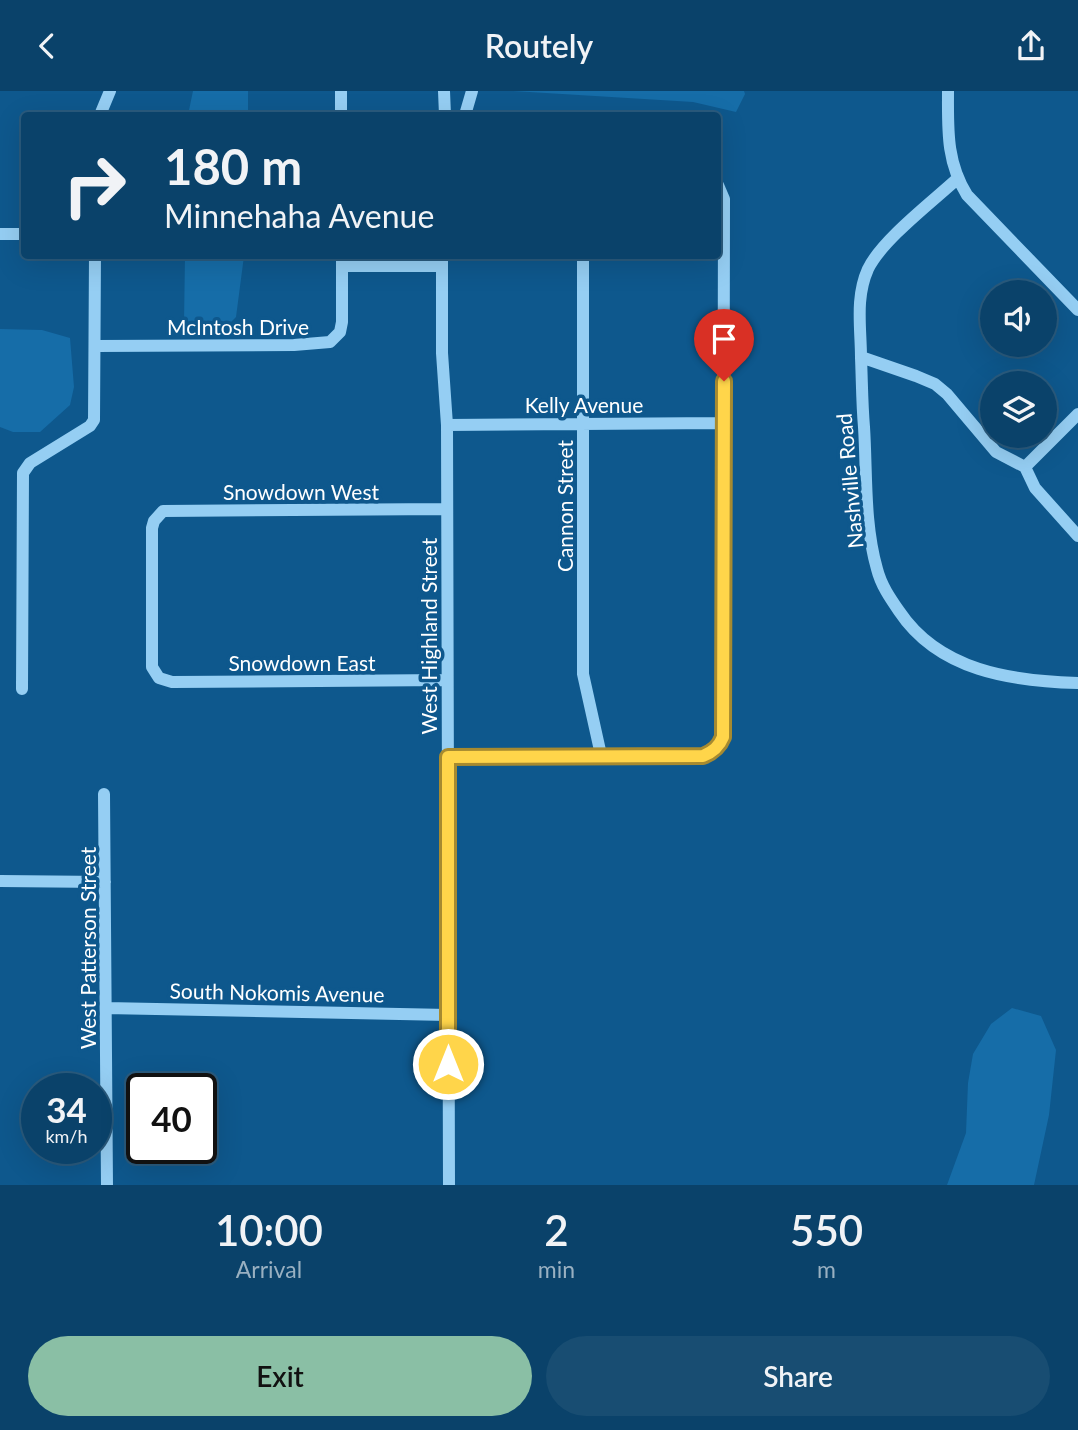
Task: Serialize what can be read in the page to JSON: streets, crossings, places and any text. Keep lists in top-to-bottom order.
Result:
{
  "streets": {
    "street": [
      "McIntosh Drive",
      "Kelly Avenue",
      "Nashville Road",
      "Snowdown West",
      "Cannon Street",
      "West Highland Street",
      "Snowdown East",
      "West Patterson Street",
      "South Nokomis Avenue"
    ]
  },
  "crossings": [
    ["Kelly Avenue", "Cannon Street"],
    ["Kelly Avenue", "West Highland Street"],
    ["Snowdown West", "West Highland Street"],
    ["Snowdown West", "Snowdown East"],
    ["West Highland Street", "Snowdown East"],
    ["West Highland Street", "South Nokomis Avenue"],
    ["West Patterson Street", "South Nokomis Avenue"]
  ],
  "page": {
    "header": "Routely",
    "turn": ["180 m", "Minnehaha Avenue"],
    "speed": "34 km/h",
    "limit": "40",
    "eta": [
      "10:00",
      "Arrival",
      "2",
      "min",
      "550",
      "m"
    ],
    "buttons": ["Exit", "Share"]
  }
}
